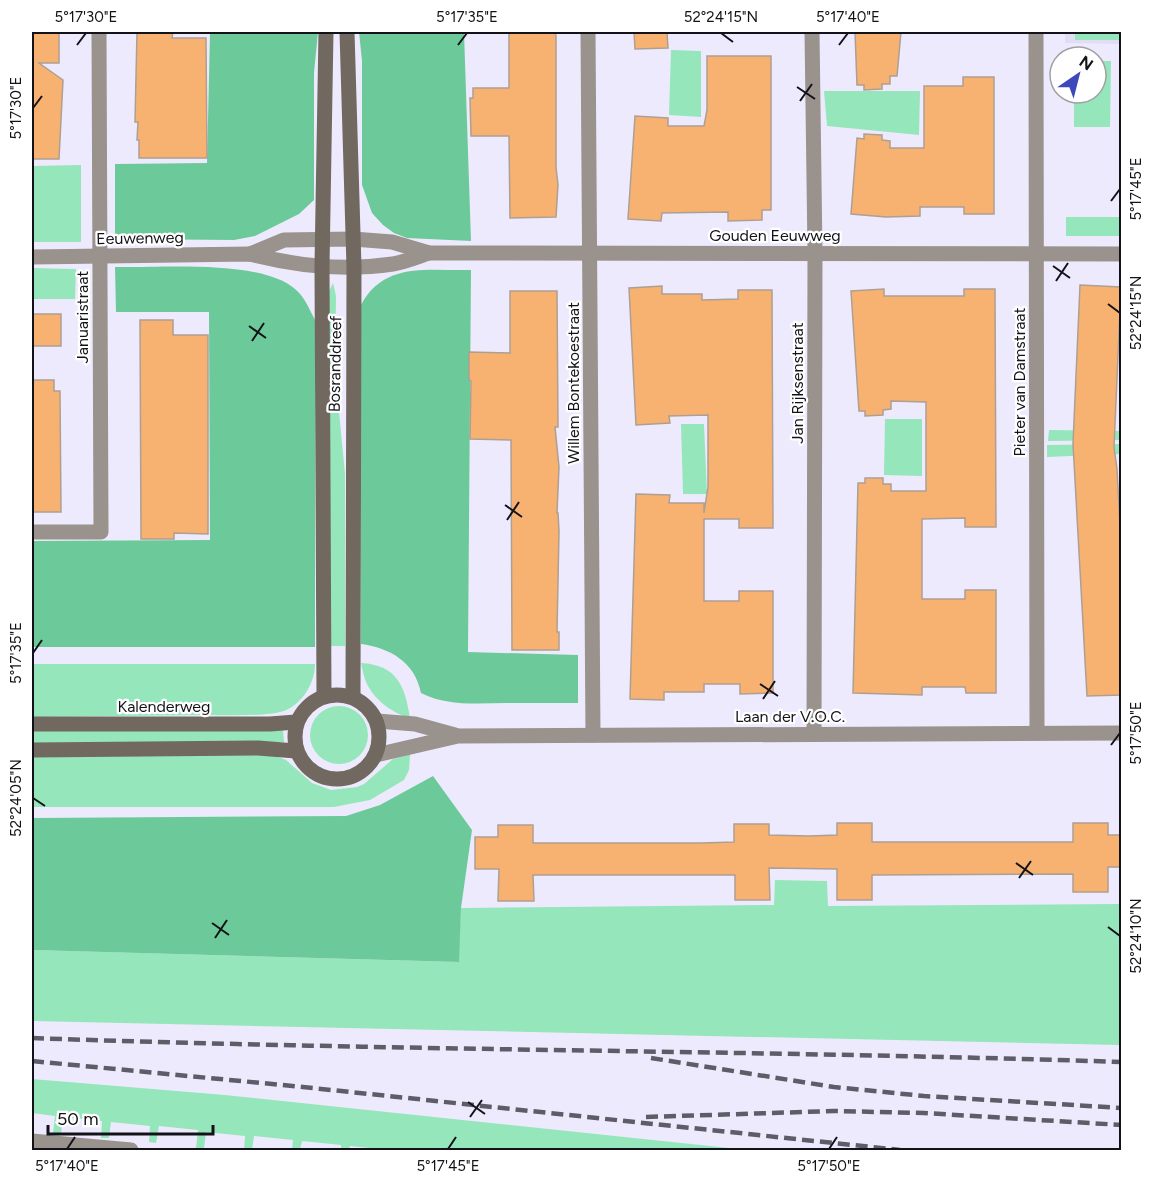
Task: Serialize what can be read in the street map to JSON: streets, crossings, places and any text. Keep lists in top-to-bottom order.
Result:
{
  "streets": {
    "main road": ["Bosranddreef", "Kalenderweg"],
    "street": [
      "Gouden Eeuwweg",
      "Eeuwenweg",
      "Januaristraat",
      "Pieter van Damstraat",
      "Willem Bontekoestraat",
      "Jan Rijksenstraat",
      "Laan der V.O.C."
    ]
  },
  "crossings": [
    ["Gouden Eeuwweg", "Eeuwenweg"],
    ["Gouden Eeuwweg", "Bosranddreef"],
    ["Gouden Eeuwweg", "Pieter van Damstraat"],
    ["Gouden Eeuwweg", "Willem Bontekoestraat"],
    ["Gouden Eeuwweg", "Jan Rijksenstraat"],
    ["Eeuwenweg", "Januaristraat"],
    ["Eeuwenweg", "Bosranddreef"],
    ["Bosranddreef", "Kalenderweg"],
    ["Bosranddreef", "Laan der V.O.C."],
    ["Pieter van Damstraat", "Laan der V.O.C."],
    ["Willem Bontekoestraat", "Laan der V.O.C."],
    ["Jan Rijksenstraat", "Laan der V.O.C."],
    ["Kalenderweg", "Laan der V.O.C."]
  ],
  "scale_bar": "50 m",
  "north": "top right",
  "coordinates": [
    "5°17'30\"E",
    "5°17'35\"E",
    "52°24'15\"N",
    "5°17'40\"E",
    "5°17'45\"E",
    "5°17'50\"E",
    "52°24'05\"N",
    "52°24'10\"N"
  ]
}
